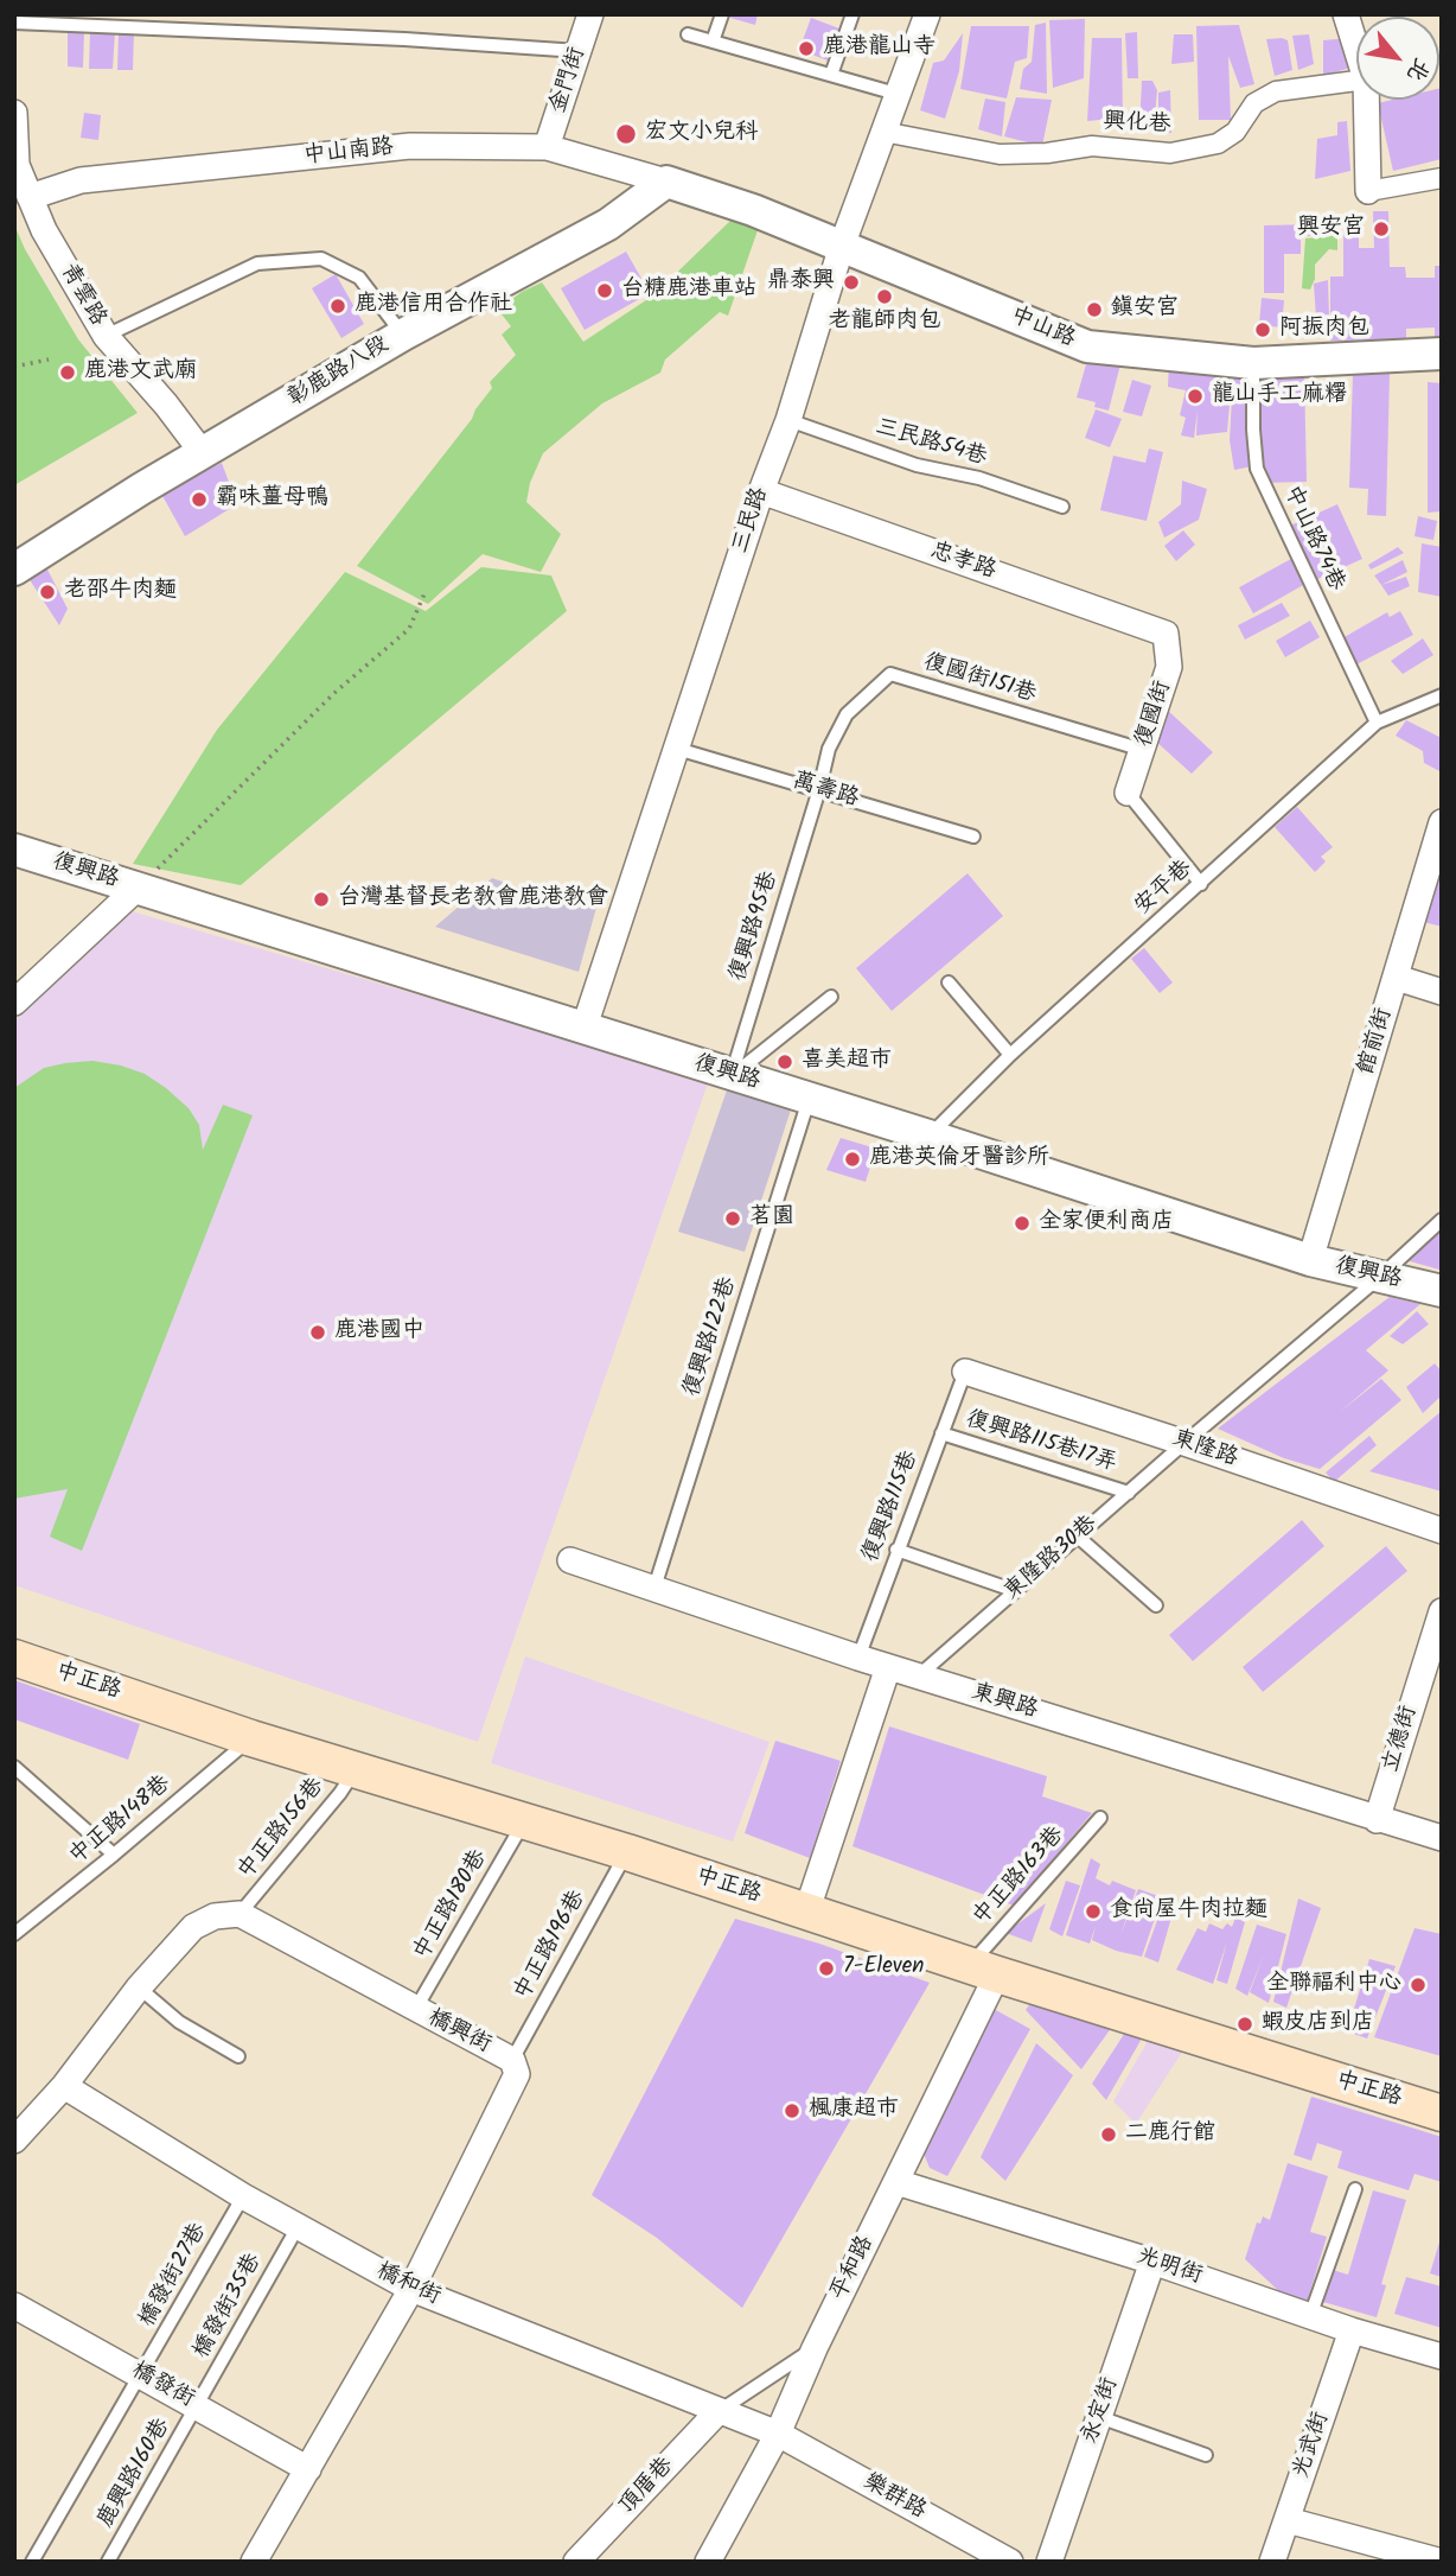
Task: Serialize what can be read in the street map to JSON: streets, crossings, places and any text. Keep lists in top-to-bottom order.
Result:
{
  "streets": {
    "main road": ["中正路"],
    "street": [
      "金門街",
      "興化巷",
      "中山南路",
      "青雲路",
      "中山路",
      "彰鹿路八段",
      "三民路",
      "忠孝路",
      "復國街",
      "復興路",
      "館前街",
      "東隆路",
      "東興路",
      "立德街",
      "橋興街",
      "光明街",
      "平和路",
      "橋和街",
      "橋發街",
      "永定街",
      "光武街",
      "頂厝巷",
      "樂群路"
    ],
    "lane": [
      "三民路54巷",
      "中山路74巷",
      "復國街151巷",
      "萬壽路",
      "安平巷",
      "復興路95巷",
      "復興路122巷",
      "復興路115巷17弄",
      "復興路115巷",
      "東隆路30巷",
      "中正路148巷",
      "中正路156巷",
      "中正路163巷",
      "中正路180巷",
      "中正路196巷",
      "橋發街27巷",
      "橋發街35巷",
      "鹿興路160巷"
    ]
  },
  "crossings": [
    ["金門街", "中山南路"],
    ["興化巷", "三民路"],
    ["中山南路", "青雲路"],
    ["中山南路", "中山路"],
    ["中山南路", "彰鹿路八段"],
    ["青雲路", "彰鹿路八段"],
    ["中山路", "彰鹿路八段"],
    ["中山路", "三民路"],
    ["中山路", "中山路74巷"],
    ["三民路54巷", "三民路"],
    ["三民路", "忠孝路"],
    ["三民路", "萬壽路"],
    ["三民路", "復興路"],
    ["中山路74巷", "安平巷"],
    ["忠孝路", "復國街"],
    ["復國街151巷", "復國街"],
    ["復國街151巷", "萬壽路"],
    ["復國街151巷", "復興路95巷"],
    ["萬壽路", "復興路95巷"],
    ["復興路", "安平巷"],
    ["復興路", "復興路95巷"],
    ["復興路", "館前街"],
    ["復興路", "復興路122巷"],
    ["復興路", "東隆路30巷"],
    ["復興路122巷", "東興路"],
    ["復興路115巷17弄", "復興路115巷"],
    ["復興路115巷17弄", "東隆路30巷"],
    ["東隆路", "復興路115巷"],
    ["東隆路", "東隆路30巷"],
    ["復興路115巷", "東興路"],
    ["東隆路30巷", "東興路"],
    ["中正路", "中正路148巷"],
    ["中正路", "中正路156巷"],
    ["中正路", "中正路163巷"],
    ["中正路", "中正路180巷"],
    ["中正路", "中正路196巷"],
    ["中正路", "平和路"],
    ["東興路", "立德街"],
    ["中正路156巷", "橋興街"],
    ["中正路163巷", "平和路"],
    ["中正路180巷", "橋興街"],
    ["中正路196巷", "橋興街"],
    ["橋興街", "橋和街"],
    ["橋興街", "橋發街"],
    ["光明街", "平和路"],
    ["光明街", "永定街"],
    ["光明街", "光武街"],
    ["平和路", "橋和街"],
    ["平和路", "樂群路"],
    ["橋發街27巷", "橋和街"],
    ["橋發街27巷", "橋發街"],
    ["橋和街", "橋發街35巷"],
    ["橋和街", "頂厝巷"],
    ["橋和街", "樂群路"],
    ["橋發街35巷", "橋發街"],
    ["橋發街35巷", "鹿興路160巷"],
    ["橋發街", "鹿興路160巷"]
  ],
  "places": [
    "鹿港龍山寺",
    "宏文小兒科",
    "興安宮",
    "鼎泰興",
    "台糖鹿港車站",
    "老龍師肉包",
    "鹿港信用合作社",
    "鎮安宮",
    "阿振肉包",
    "鹿港文武廟",
    "龍山手工麻糬",
    "霸味薑母鴨",
    "老邵牛肉麵",
    "台灣基督長老教會鹿港教會",
    "喜美超市",
    "鹿港英倫牙醫診所",
    "茗園",
    "全家便利商店",
    "鹿港國中",
    "食尚屋牛肉拉麵",
    "7-Eleven",
    "全聯福利中心",
    "蝦皮店到店",
    "楓康超市",
    "二鹿行館"
  ],
  "north": "bottom right"
}
